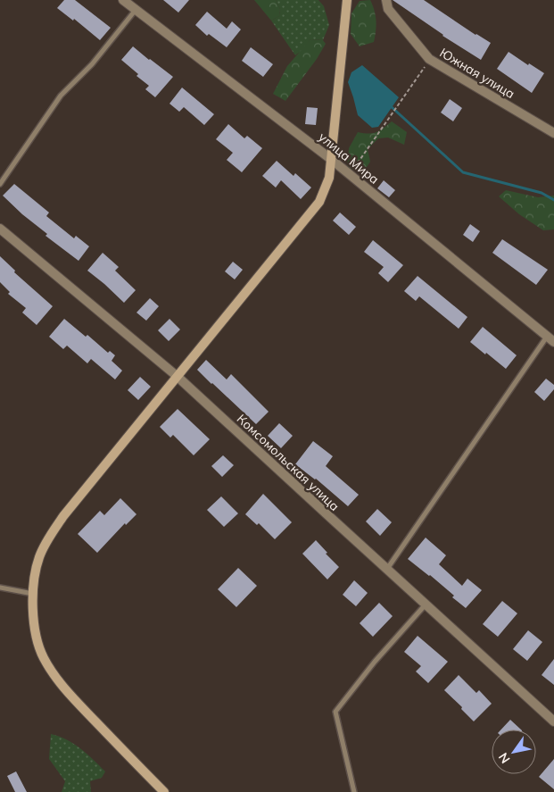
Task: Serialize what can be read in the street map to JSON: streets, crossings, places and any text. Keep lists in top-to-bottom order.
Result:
{
  "streets": {
    "street": ["Южная улица", "улица Мира", "Комсомольская улица"]
  },
  "north": "bottom left"
}
